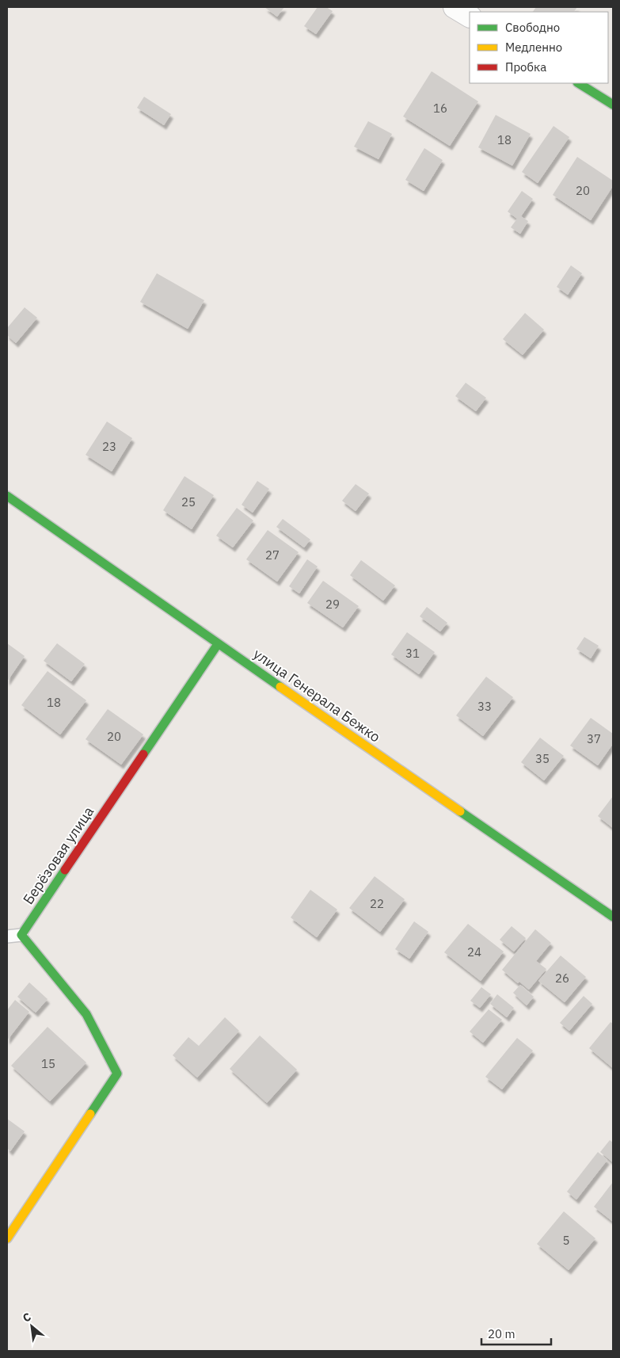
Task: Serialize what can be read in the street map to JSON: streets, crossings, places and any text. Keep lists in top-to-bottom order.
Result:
{
  "streets": {
    "street": ["улица Генерала Бежко", "Берёзовая улица"]
  },
  "crossings": [
    ["улица Генерала Бежко", "Берёзовая улица"]
  ],
  "house_numbers": [
    "16",
    "18",
    "20",
    "23",
    "25",
    "27",
    "29",
    "31",
    "18",
    "33",
    "20",
    "37",
    "35",
    "22",
    "24",
    "26",
    "15",
    "5"
  ],
  "legend": ["Свободно", "Медленно", "Пробка"],
  "scale_bar": "20 m",
  "north": "top left"
}
